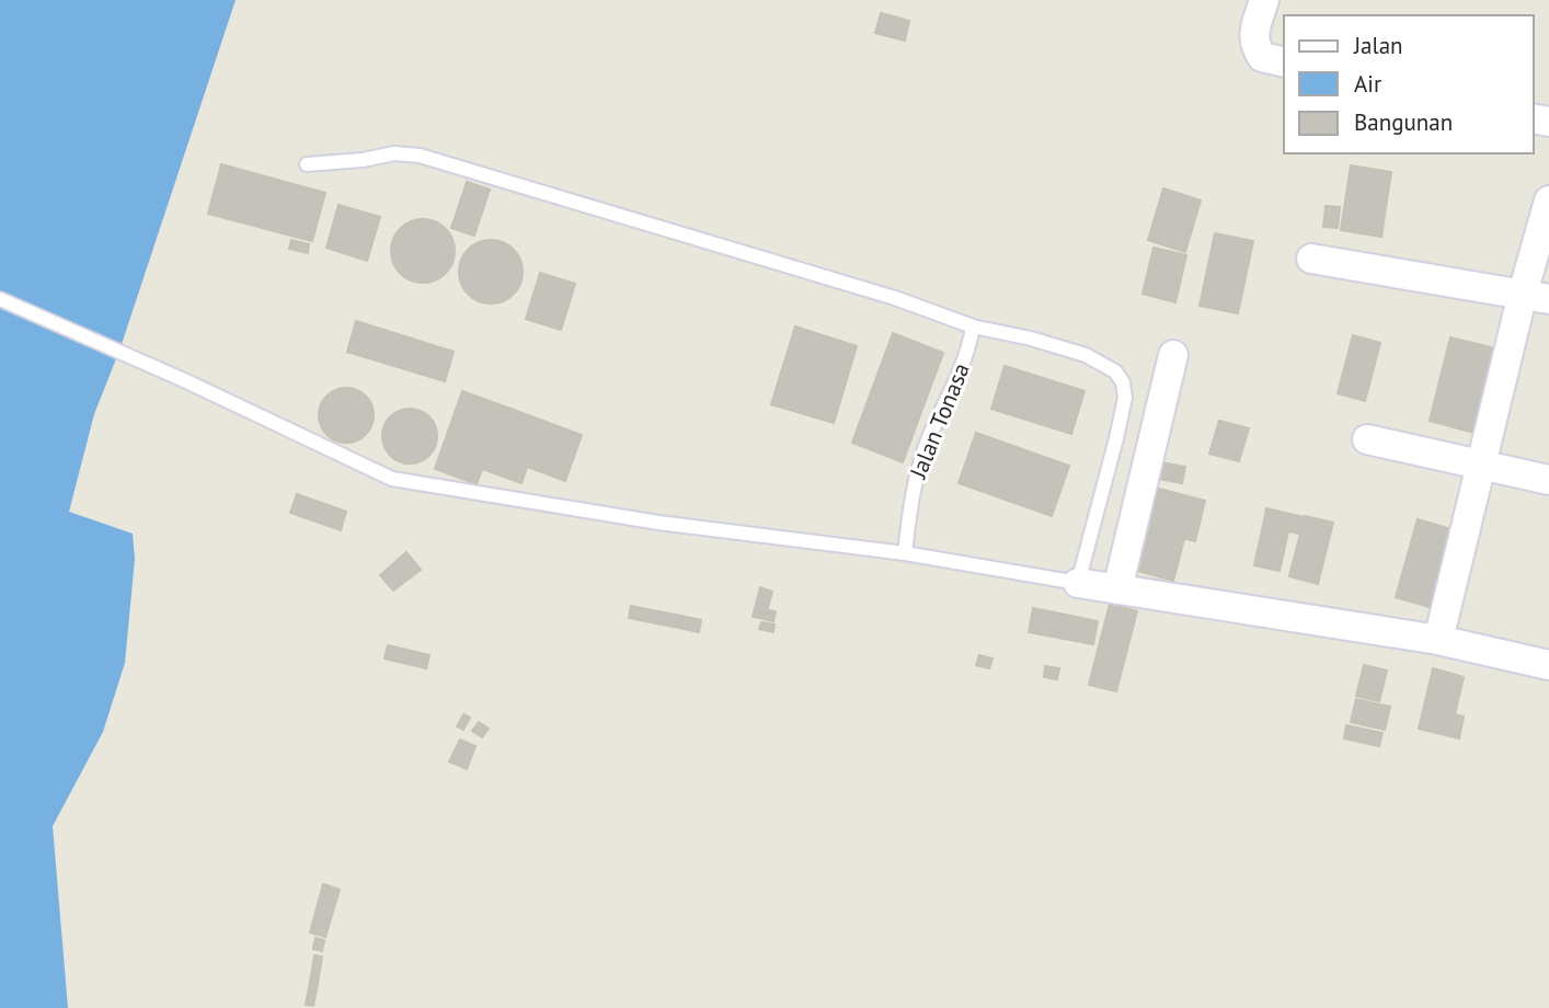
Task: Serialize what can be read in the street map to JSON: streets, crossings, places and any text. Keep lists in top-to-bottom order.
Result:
{
  "streets": {
    "lane": ["Jalan Tonasa"]
  },
  "legend": ["Jalan", "Air", "Bangunan"]
}
